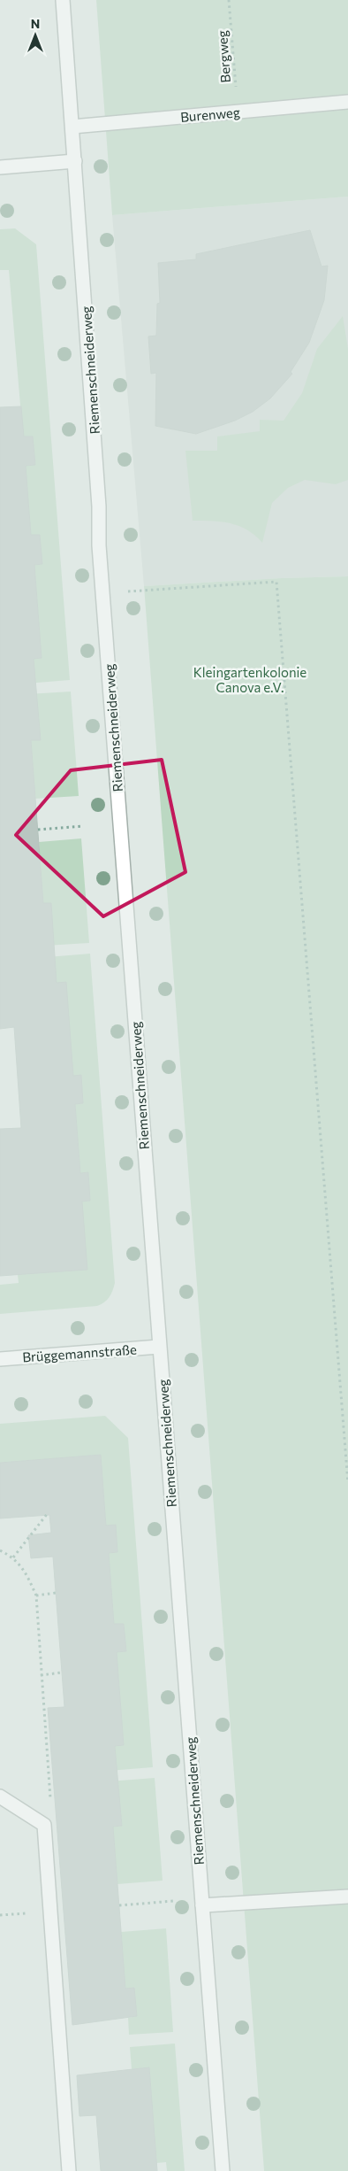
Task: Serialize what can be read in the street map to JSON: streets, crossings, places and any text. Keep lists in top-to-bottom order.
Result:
{
  "streets": {
    "street": ["Burenweg", "Riemenschneiderweg", "Brüggemannstraße"],
    "path": ["Bergweg"]
  },
  "crossings": [
    ["Bergweg", "Burenweg"],
    ["Burenweg", "Riemenschneiderweg"],
    ["Riemenschneiderweg", "Brüggemannstraße"]
  ],
  "parks": ["Kleingartenkolonie Canova e.V."],
  "north": "top"
}
